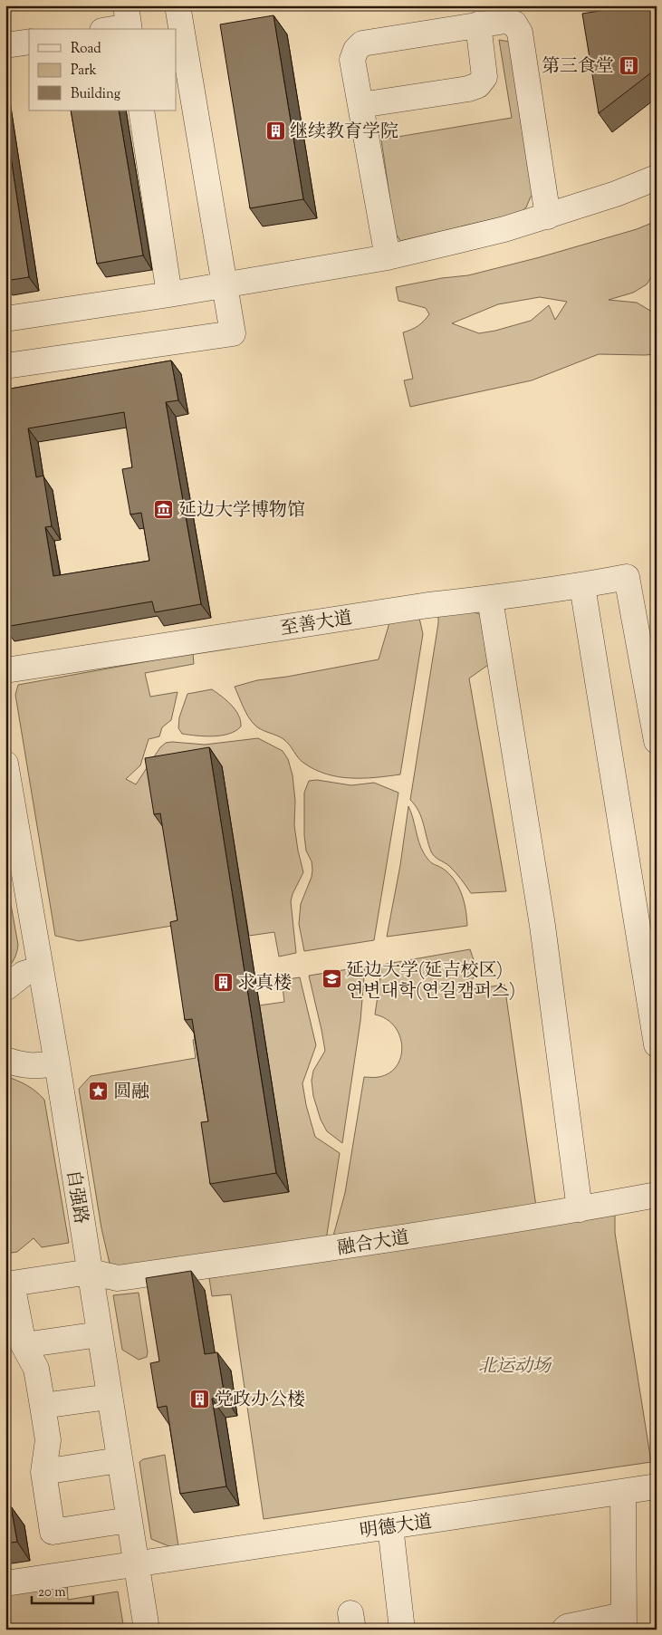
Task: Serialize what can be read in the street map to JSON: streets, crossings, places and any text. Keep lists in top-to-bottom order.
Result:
{
  "streets": {
    "street": [
      "至善大道",
      "自强路",
      "融合大道",
      "明德大道"
    ]
  },
  "crossings": [
    ["自强路", "融合大道"],
    ["自强路", "明德大道"]
  ],
  "parks": ["北运动场"],
  "places": {
    "building": [
      "第三食堂",
      "继续教育学院",
      "求真楼",
      "党政办公楼"
    ],
    "museum": ["延边大学博物馆"],
    "school or university": ["延边大学(延吉校区) 연변대학(연길캠퍼스)"],
    "place": ["圆融"]
  },
  "legend": ["Road", "Park", "Building"],
  "scale_bar": "20 m"
}
